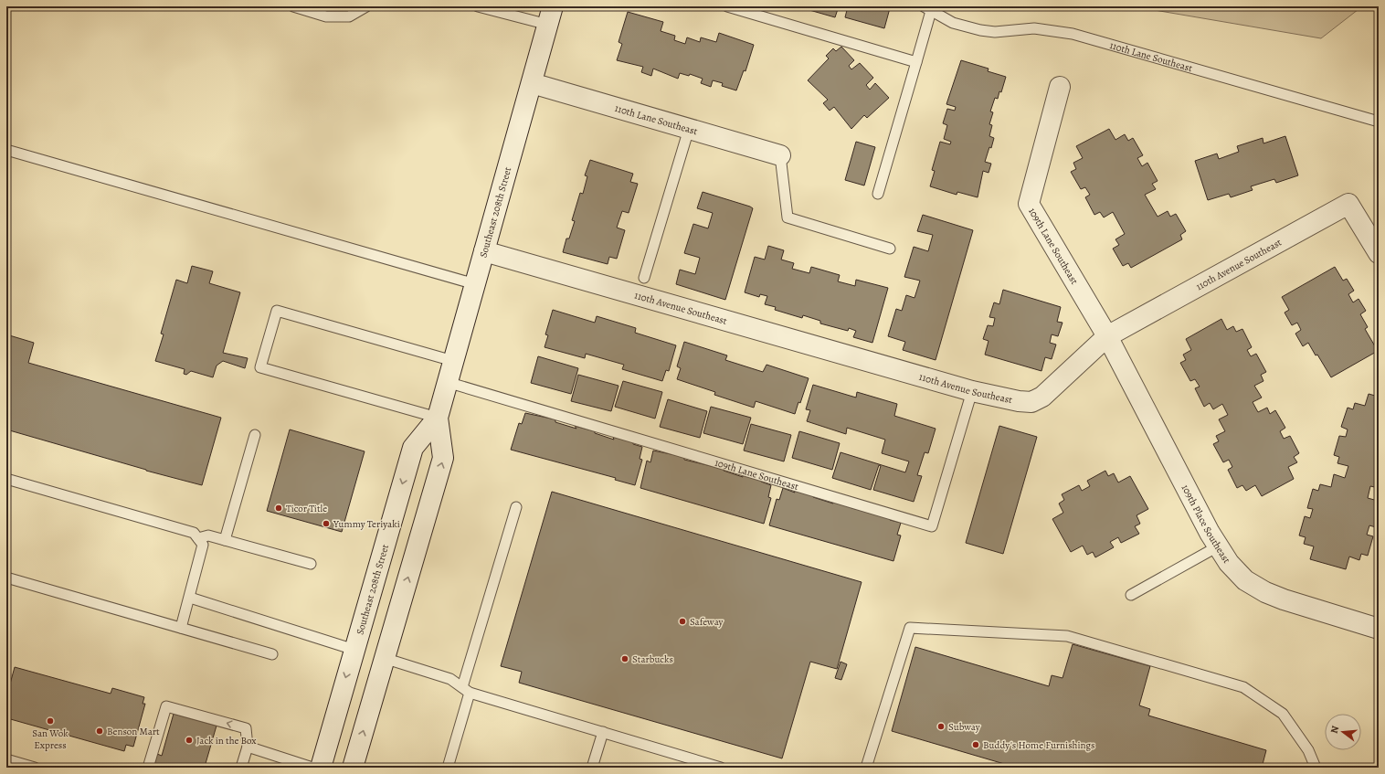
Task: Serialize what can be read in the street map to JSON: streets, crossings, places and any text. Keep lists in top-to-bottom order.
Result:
{
  "streets": {
    "street": [
      "110th Lane Southeast",
      "Southeast 208th Street",
      "109th Lane Southeast",
      "110th Avenue Southeast",
      "109th Place Southeast"
    ]
  },
  "crossings": [
    ["110th Lane Southeast", "Southeast 208th Street"],
    ["Southeast 208th Street", "109th Lane Southeast"],
    ["Southeast 208th Street", "110th Avenue Southeast"],
    ["109th Lane Southeast", "110th Avenue Southeast"],
    ["109th Lane Southeast", "109th Place Southeast"],
    ["110th Avenue Southeast", "109th Place Southeast"]
  ],
  "places": [
    "Ticor Title",
    "Yummy Teriyaki",
    "Safeway",
    "Starbucks",
    "San Wok Express",
    "Subway",
    "Benson Mart",
    "Jack in the Box",
    "Buddy's Home Furnishings"
  ],
  "north": "left"
}
